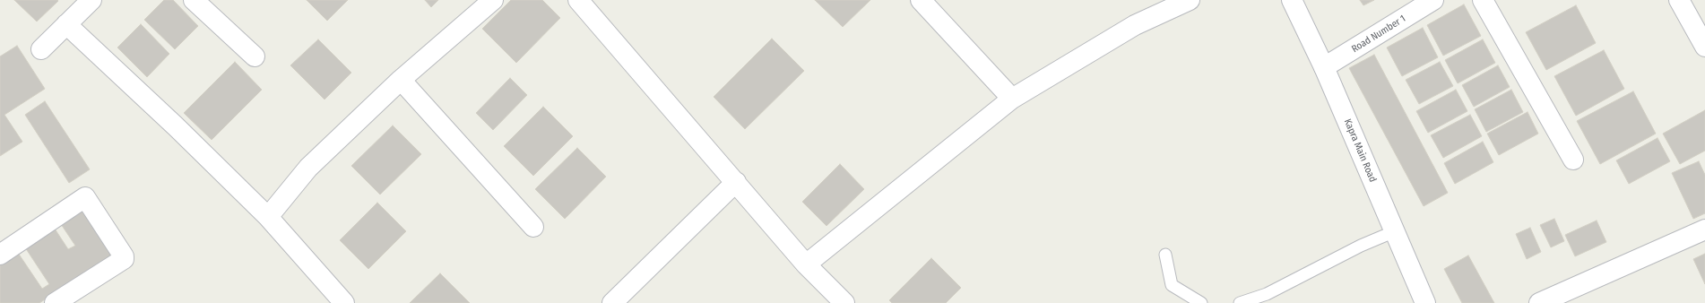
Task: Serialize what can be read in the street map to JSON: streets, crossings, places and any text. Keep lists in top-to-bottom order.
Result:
{
  "streets": {
    "street": ["Road Number 1", "Kapra Main Road"]
  },
  "crossings": [
    ["Road Number 1", "Kapra Main Road"]
  ]
}
